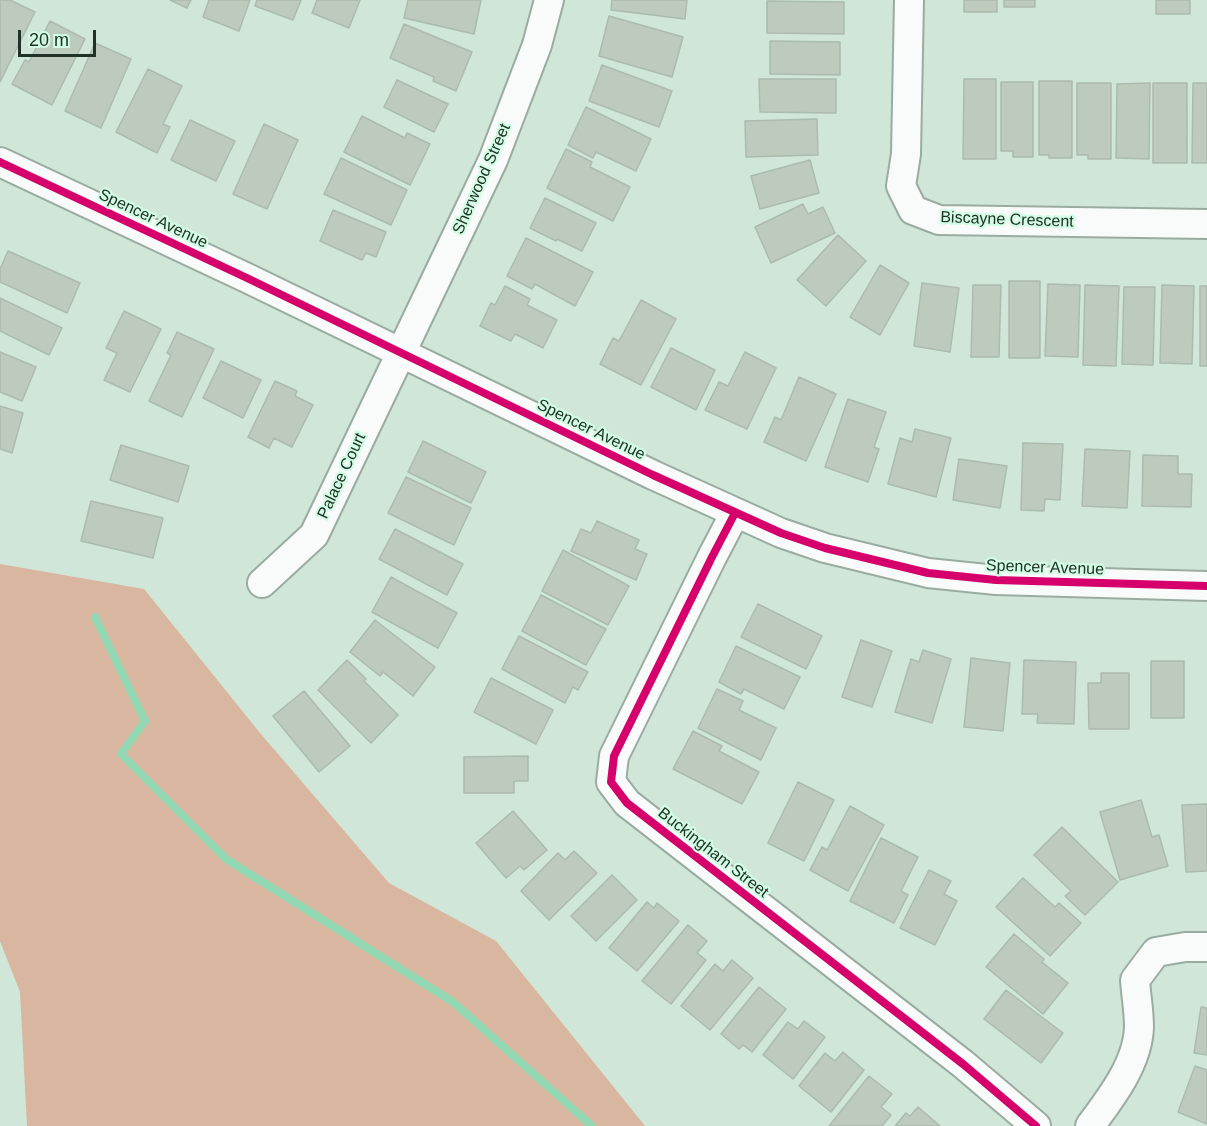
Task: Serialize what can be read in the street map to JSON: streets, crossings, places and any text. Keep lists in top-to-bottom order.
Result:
{
  "streets": {
    "street": [
      "Sherwood Street",
      "Spencer Avenue",
      "Biscayne Crescent",
      "Palace Court",
      "Buckingham Street"
    ]
  },
  "crossings": [
    ["Sherwood Street", "Spencer Avenue"],
    ["Sherwood Street", "Palace Court"],
    ["Spencer Avenue", "Palace Court"],
    ["Spencer Avenue", "Buckingham Street"]
  ],
  "scale_bar": "20 m"
}
